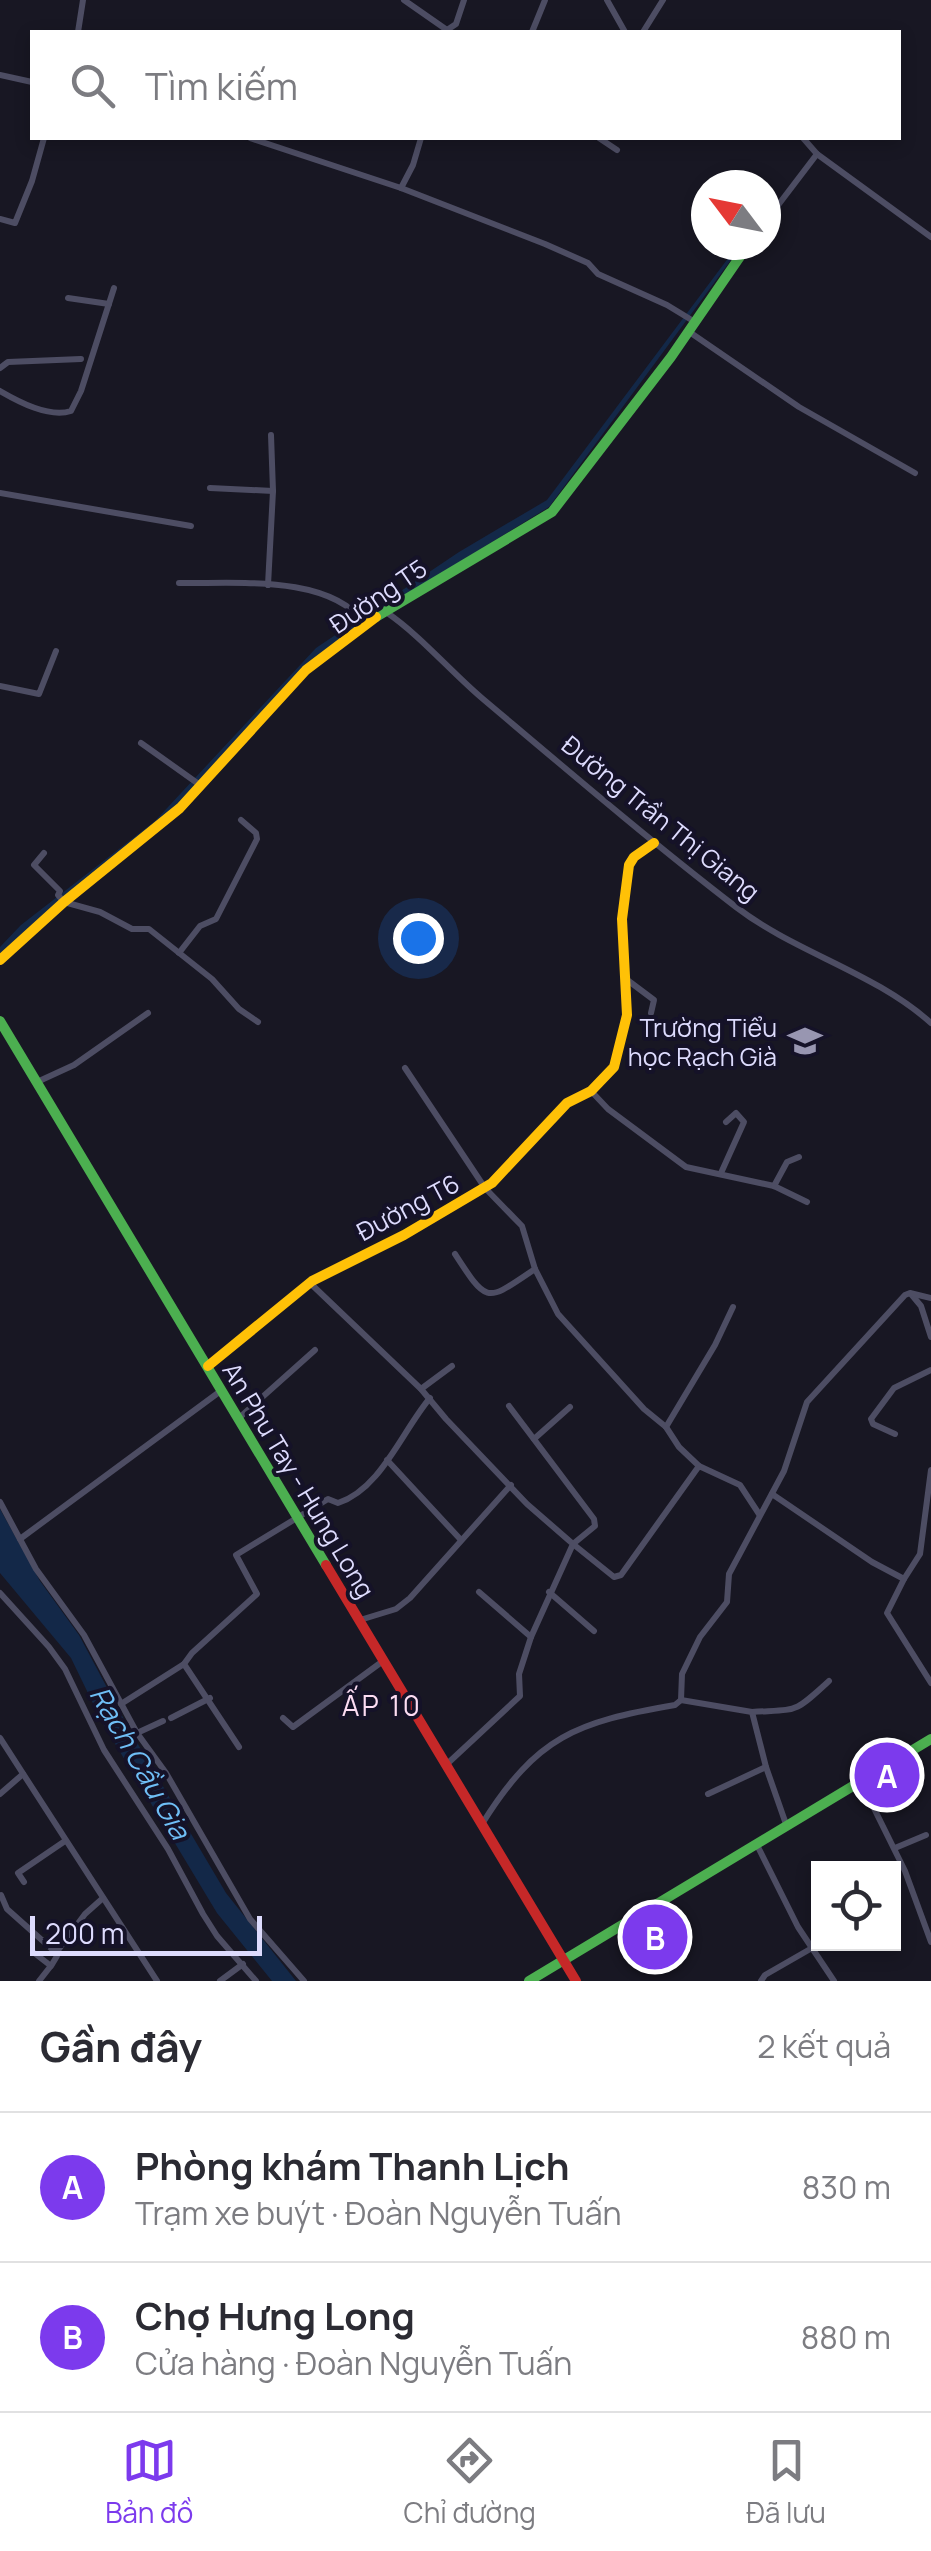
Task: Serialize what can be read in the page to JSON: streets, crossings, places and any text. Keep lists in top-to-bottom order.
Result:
{
  "streets": {
    "street": [
      "Đường T5",
      "Đường Trần Thị Giang",
      "Đường T6",
      "An Phu Tay - Hung Long"
    ]
  },
  "crossings": [
    ["Đường T5", "Đường Trần Thị Giang"],
    ["Đường Trần Thị Giang", "Đường T6"],
    ["Đường T6", "An Phu Tay - Hung Long"]
  ],
  "districts": ["ẤP 10"],
  "water": ["Rạch Cầu Gia"],
  "places": {
    "school or university": ["Trường Tiểu học Rạch Già"]
  },
  "scale_bar": "200 m",
  "north": "top left",
  "page": {
    "search": "Tìm kiếm",
    "pins": ["A", "B"],
    "scale": "200 m",
    "heading": ["Gần đây", "2 kết quả"],
    "list": [
      {
        "mark": "A",
        "name": "Phòng khám Thanh Lịch",
        "note": "Trạm xe buýt · Đoàn Nguyễn Tuấn",
        "value": "830 m"
      },
      {
        "mark": "B",
        "name": "Chợ Hưng Long",
        "note": "Cửa hàng · Đoàn Nguyễn Tuấn",
        "value": "880 m"
      }
    ],
    "nav": ["Bản đồ", "Chỉ đường", "Đã lưu"]
  }
}
